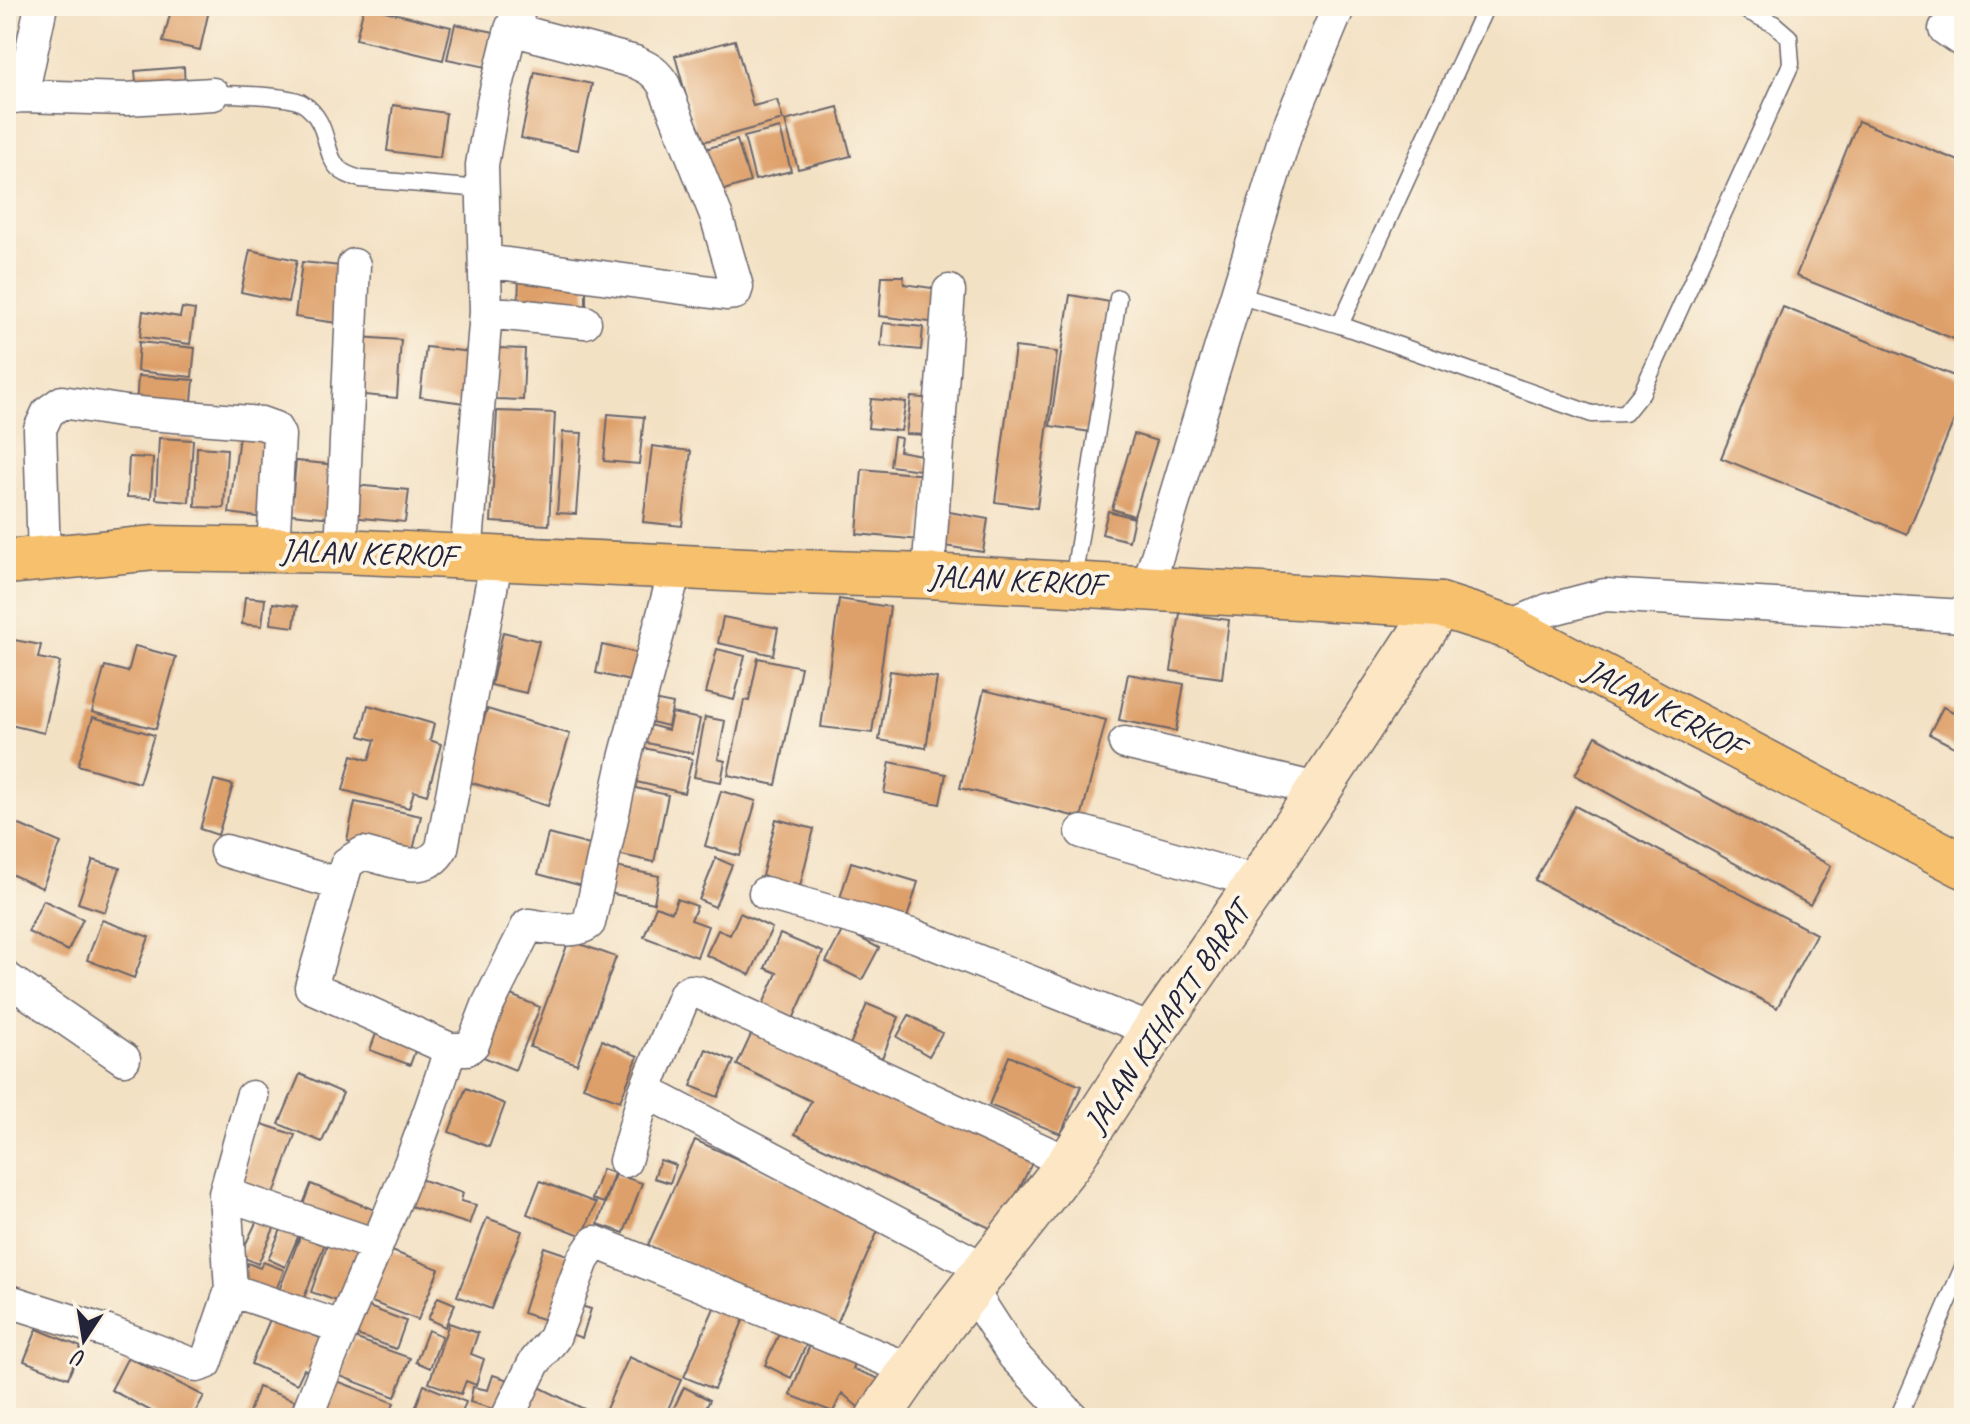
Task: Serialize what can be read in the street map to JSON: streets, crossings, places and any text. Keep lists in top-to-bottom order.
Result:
{
  "streets": {
    "main road": ["JALAN KERKOF"],
    "street": ["JALAN KIHAPIT BARAT"]
  },
  "crossings": [
    ["JALAN KERKOF", "JALAN KIHAPIT BARAT"]
  ],
  "north": "bottom"
}
